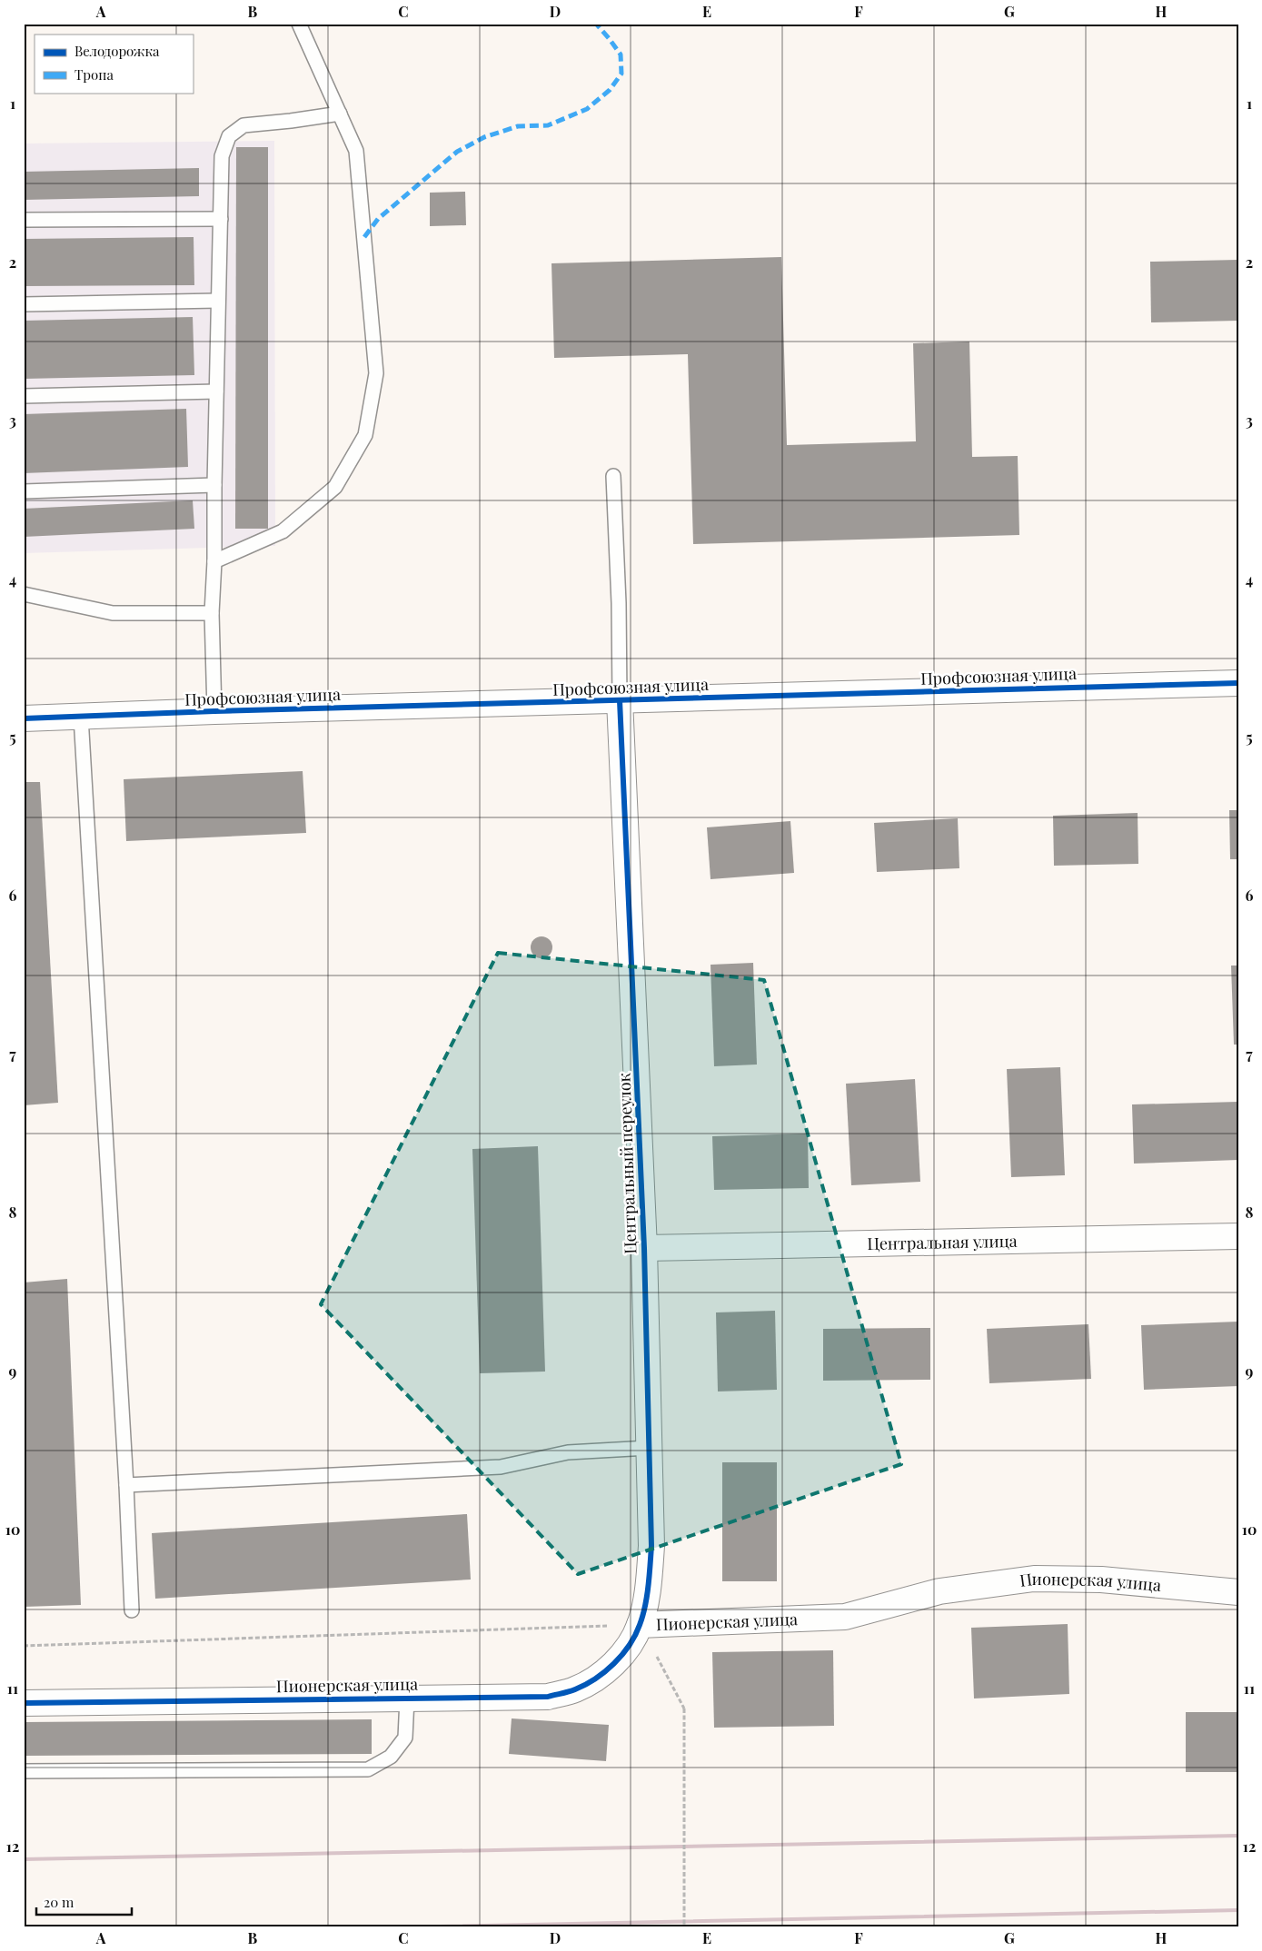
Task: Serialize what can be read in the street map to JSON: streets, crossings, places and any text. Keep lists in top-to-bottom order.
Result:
{
  "streets": {
    "street": [
      "Профсоюзная улица",
      "Центральный переулок",
      "Центральная улица",
      "Пионерская улица"
    ]
  },
  "crossings": [
    ["Профсоюзная улица", "Центральный переулок"],
    ["Центральный переулок", "Центральная улица"],
    ["Центральный переулок", "Пионерская улица"]
  ],
  "legend": ["Велодорожка", "Тропа"],
  "scale_bar": "20 m",
  "grid": {
    "columns": [
      "A",
      "B",
      "C",
      "D",
      "E",
      "F",
      "G",
      "H"
    ],
    "rows": [
      "1",
      "2",
      "3",
      "4",
      "5",
      "6",
      "7",
      "8",
      "9",
      "10",
      "11",
      "12"
    ]
  }
}
